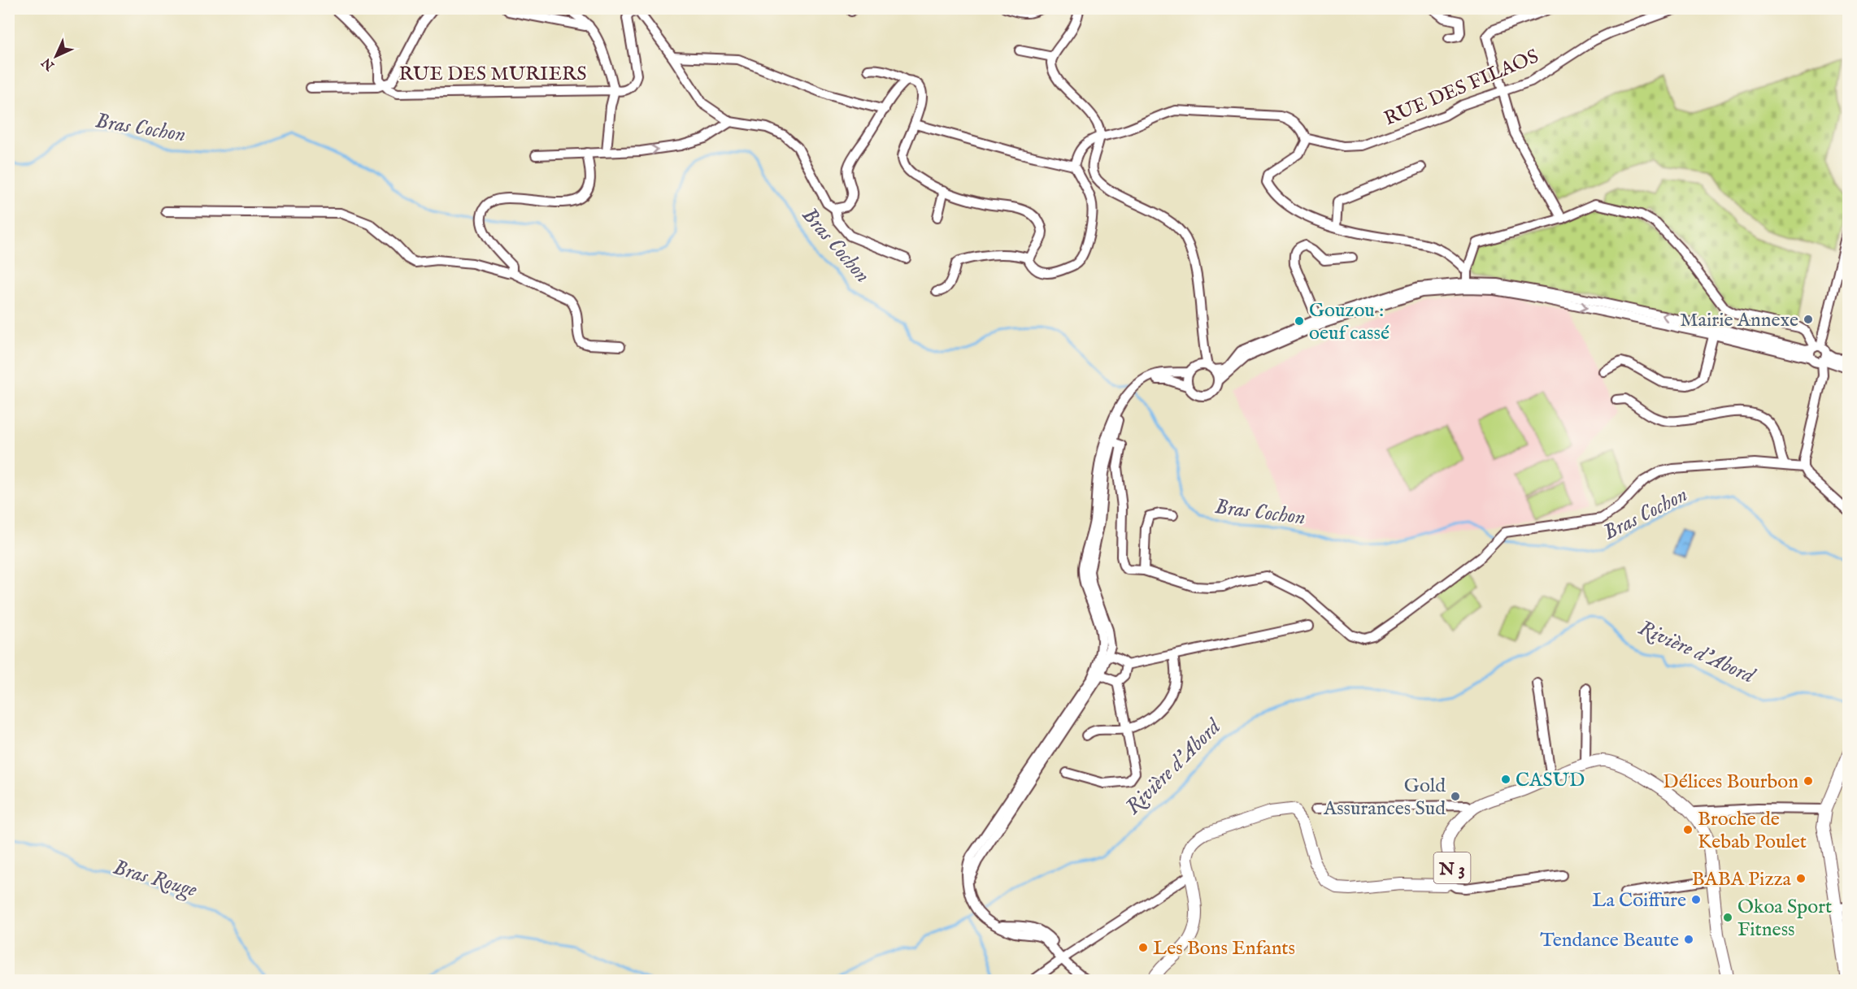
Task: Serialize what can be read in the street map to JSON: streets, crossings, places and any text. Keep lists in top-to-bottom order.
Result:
{
  "streets": {
    "main road": ["N 3"],
    "street": ["RUE DES MURIERS", "RUE DES FILAOS"]
  },
  "water": ["Bras Cochon", "Rivière d'Abord", "Bras Rouge"],
  "places": [
    "Mairie Annexe",
    "Gouzou : oeuf cassé",
    "CASUD",
    "Délices Bourbon",
    "Gold Assurances Sud",
    "Broche de Kebab Poulet",
    "BABA Pizza",
    "La Coiffure",
    "Okoa Sport Fitness",
    "Tendance Beaute",
    "Les Bons Enfants"
  ],
  "north": "bottom left"
}
